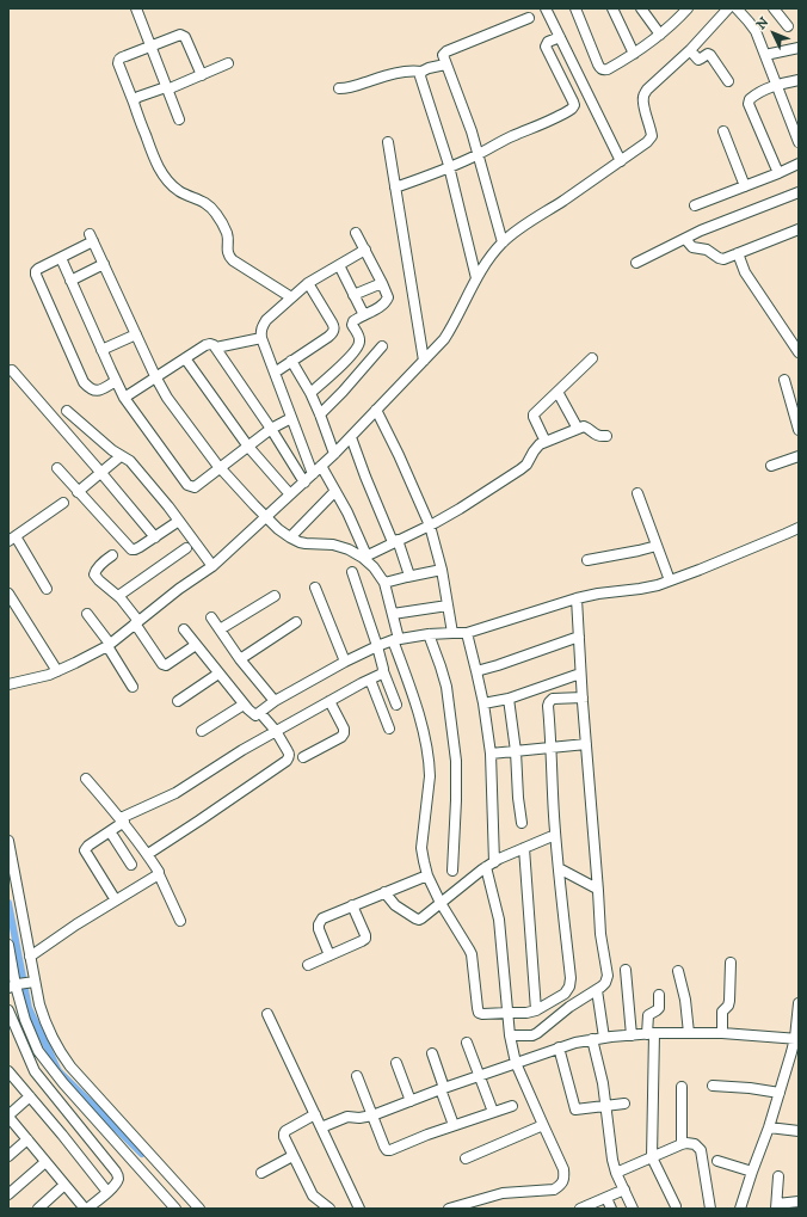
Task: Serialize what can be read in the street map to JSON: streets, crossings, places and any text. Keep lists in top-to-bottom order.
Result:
{
  "north": "top left"
}
